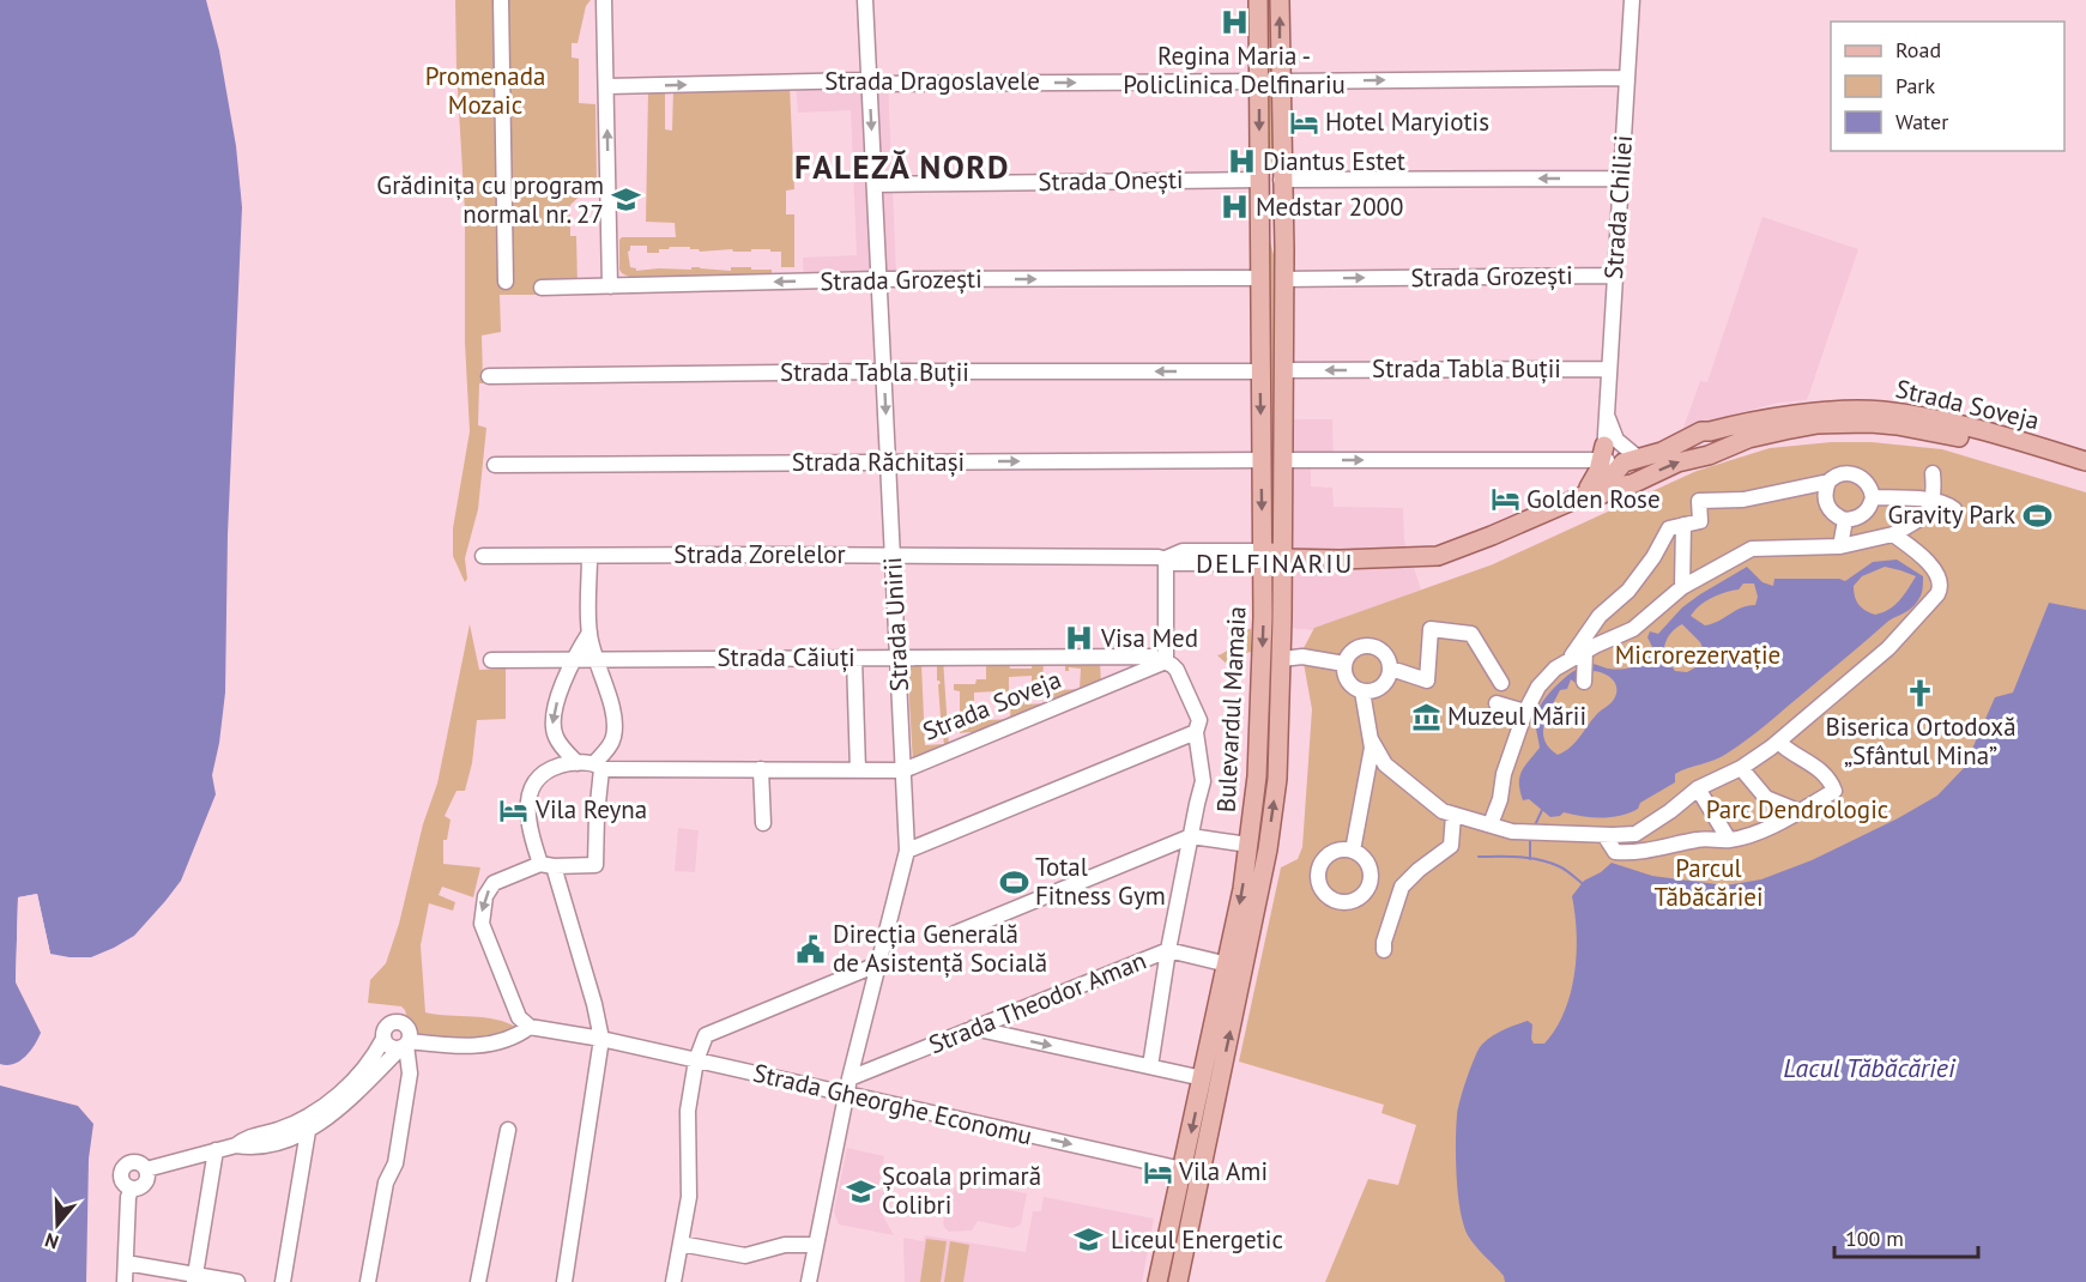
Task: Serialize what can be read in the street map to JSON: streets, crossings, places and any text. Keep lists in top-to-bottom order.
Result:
{
  "streets": {
    "main road": ["Strada Soveja", "Bulevardul Mamaia"],
    "street": [
      "Strada Dragoslavele",
      "Strada Onești",
      "Strada Chiliei",
      "Strada Grozești",
      "Strada Tabla Buții",
      "Strada Răchitași",
      "Strada Zorelelor",
      "Strada Unirii",
      "Strada Căiuți",
      "Strada Theodor Aman",
      "Strada Gheorghe Economu"
    ]
  },
  "crossings": [
    ["Strada Dragoslavele", "Strada Unirii"],
    ["Strada Dragoslavele", "Bulevardul Mamaia"],
    ["Strada Onești", "Strada Unirii"],
    ["Strada Onești", "Bulevardul Mamaia"],
    ["Strada Chiliei", "Strada Grozești"],
    ["Strada Chiliei", "Strada Tabla Buții"],
    ["Strada Chiliei", "Strada Soveja"],
    ["Strada Grozești", "Strada Unirii"],
    ["Strada Grozești", "Bulevardul Mamaia"],
    ["Strada Tabla Buții", "Strada Unirii"],
    ["Strada Tabla Buții", "Bulevardul Mamaia"],
    ["Strada Soveja", "Strada Unirii"],
    ["Strada Soveja", "Strada Căiuți"],
    ["Strada Răchitași", "Strada Unirii"],
    ["Strada Răchitași", "Bulevardul Mamaia"],
    ["Strada Zorelelor", "Strada Unirii"],
    ["Strada Zorelelor", "Bulevardul Mamaia"],
    ["Strada Unirii", "Strada Căiuți"],
    ["Strada Unirii", "Strada Theodor Aman"],
    ["Strada Unirii", "Strada Gheorghe Economu"],
    ["Bulevardul Mamaia", "Strada Theodor Aman"],
    ["Bulevardul Mamaia", "Strada Gheorghe Economu"]
  ],
  "one_way": ["Strada Dragoslavele", "Strada Răchitași"],
  "districts": ["FALEZĂ NORD", "DELFINARIU"],
  "water": ["Lacul Tăbăcăriei"],
  "parks": [
    "Promenada Mozaic",
    "Microrezervație",
    "Parc Dendrologic",
    "Parcul Tăbăcăriei"
  ],
  "places": {
    "hospital": [
      "Regina Maria - Policlinica Delfinariu",
      "Diantus Estet",
      "Medstar 2000",
      "Visa Med"
    ],
    "hotel": [
      "Hotel Maryiotis",
      "Golden Rose",
      "Vila Reyna",
      "Vila Ami"
    ],
    "school or university": ["Grădinița cu program normal nr. 27", "Școala primară Colibri", "Liceul Energetic"],
    "sports": ["Gravity Park", "Total Fitness Gym"],
    "church": ["Biserica Ortodoxă „Sfântul Mina”"],
    "museum": ["Muzeul Mării"],
    "public building": ["Direcția Generală de Asistență Socială"]
  },
  "legend": ["Road", "Park", "Water"],
  "scale_bar": "100 m",
  "north": "bottom"
}
